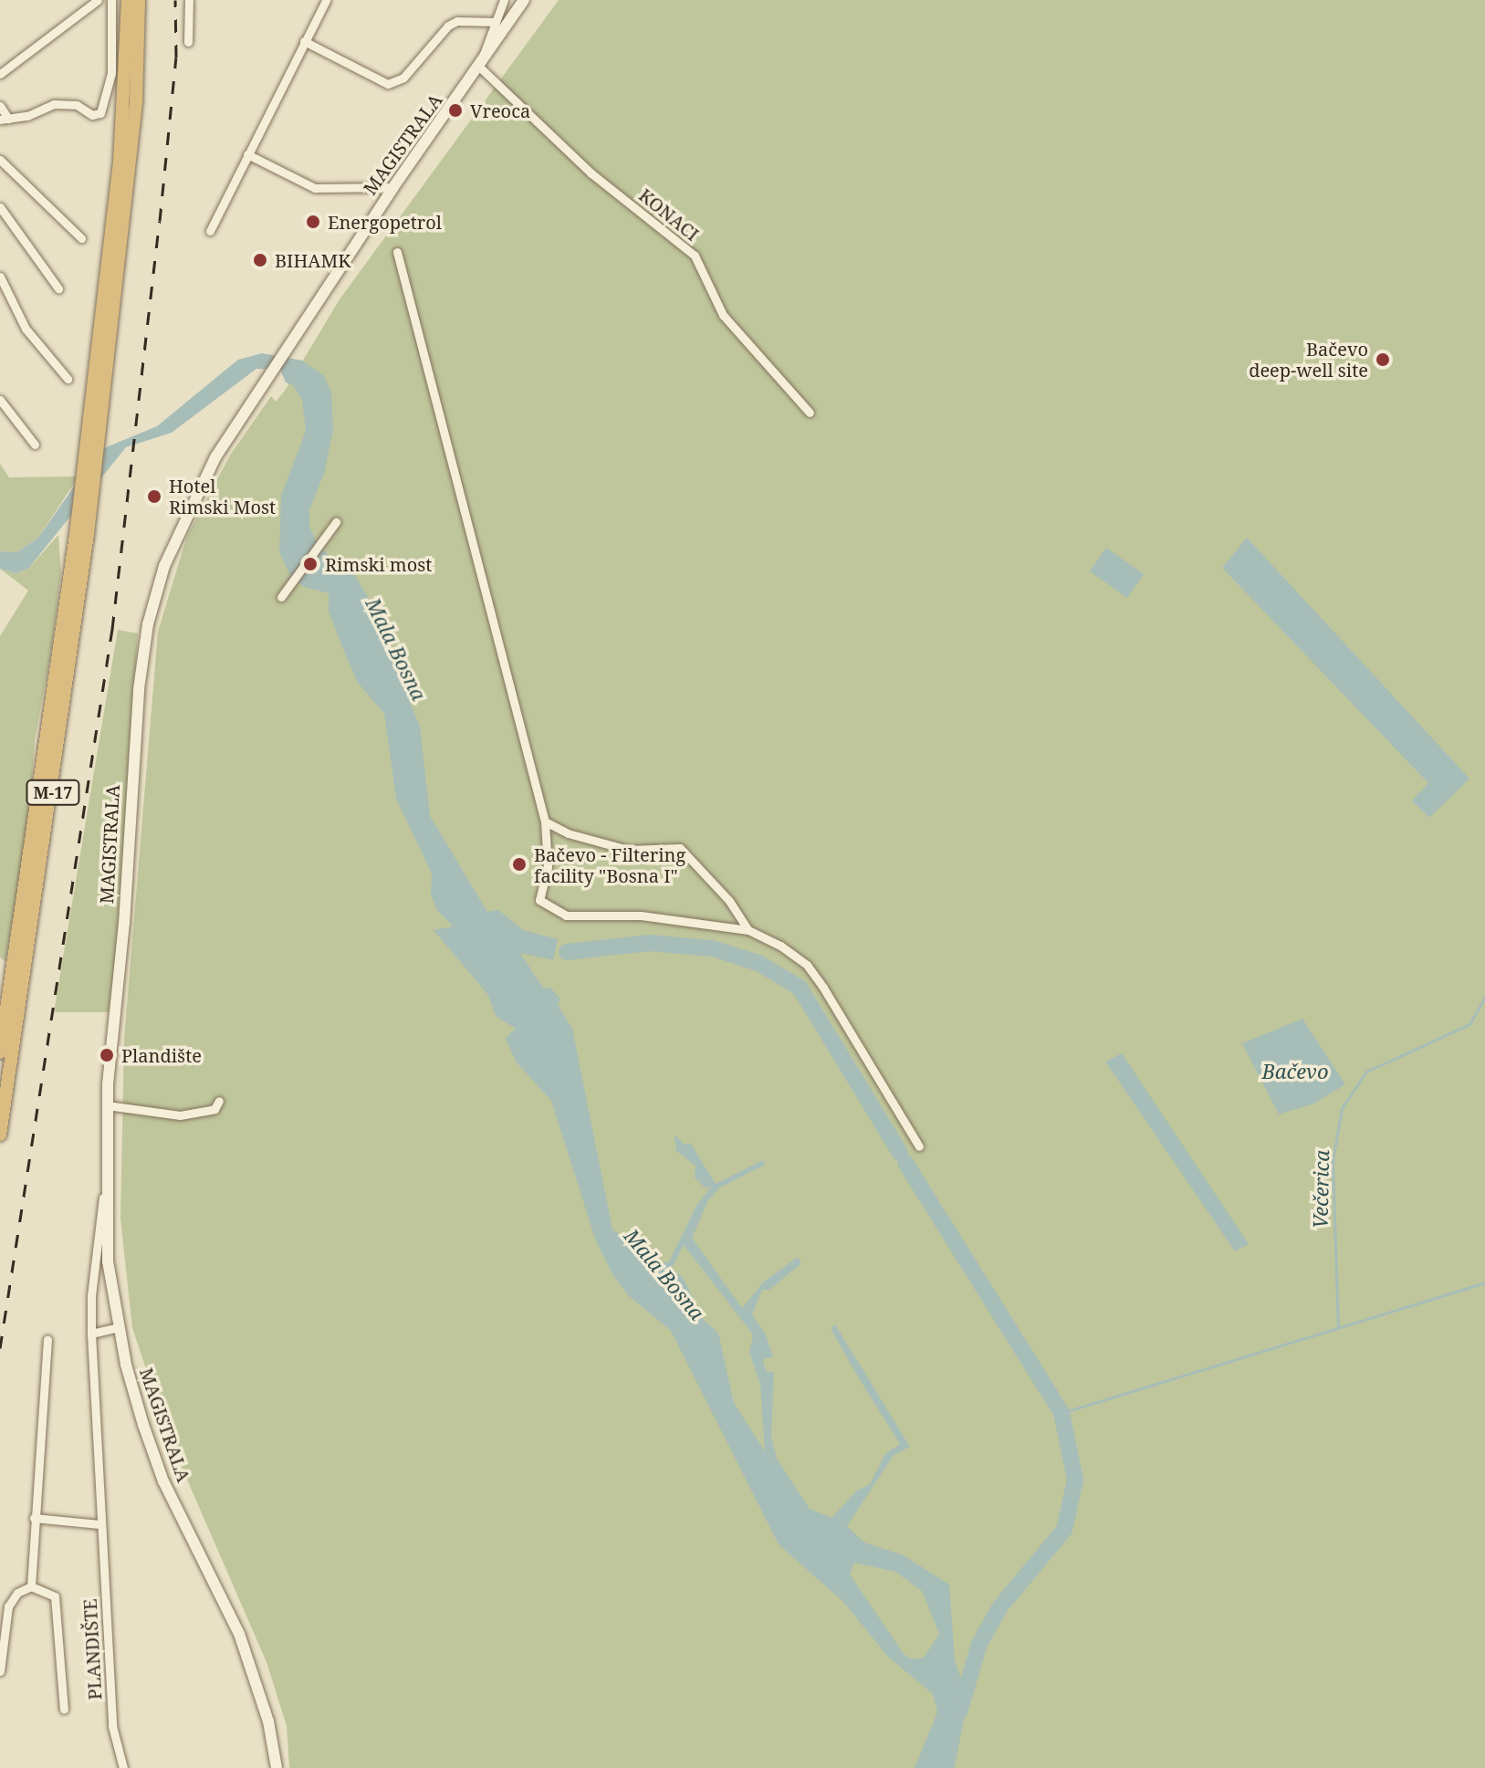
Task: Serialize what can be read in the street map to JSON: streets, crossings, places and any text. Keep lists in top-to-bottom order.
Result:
{
  "streets": {
    "highway": ["M-17"],
    "main road": ["MAGISTRALA"],
    "street": ["KONACI", "PLANDIŠTE"]
  },
  "crossings": [
    ["MAGISTRALA", "KONACI"],
    ["MAGISTRALA", "PLANDIŠTE"]
  ],
  "water": ["Mala Bosna", "Bačevo", "Večerica"],
  "places": [
    "Vreoca",
    "Energopetrol",
    "BIHAMK",
    "Bačevo deep-well site",
    "Hotel Rimski Most",
    "Rimski most",
    "Bačevo - Filtering facility \"Bosna I\"",
    "Plandište"
  ]
}
